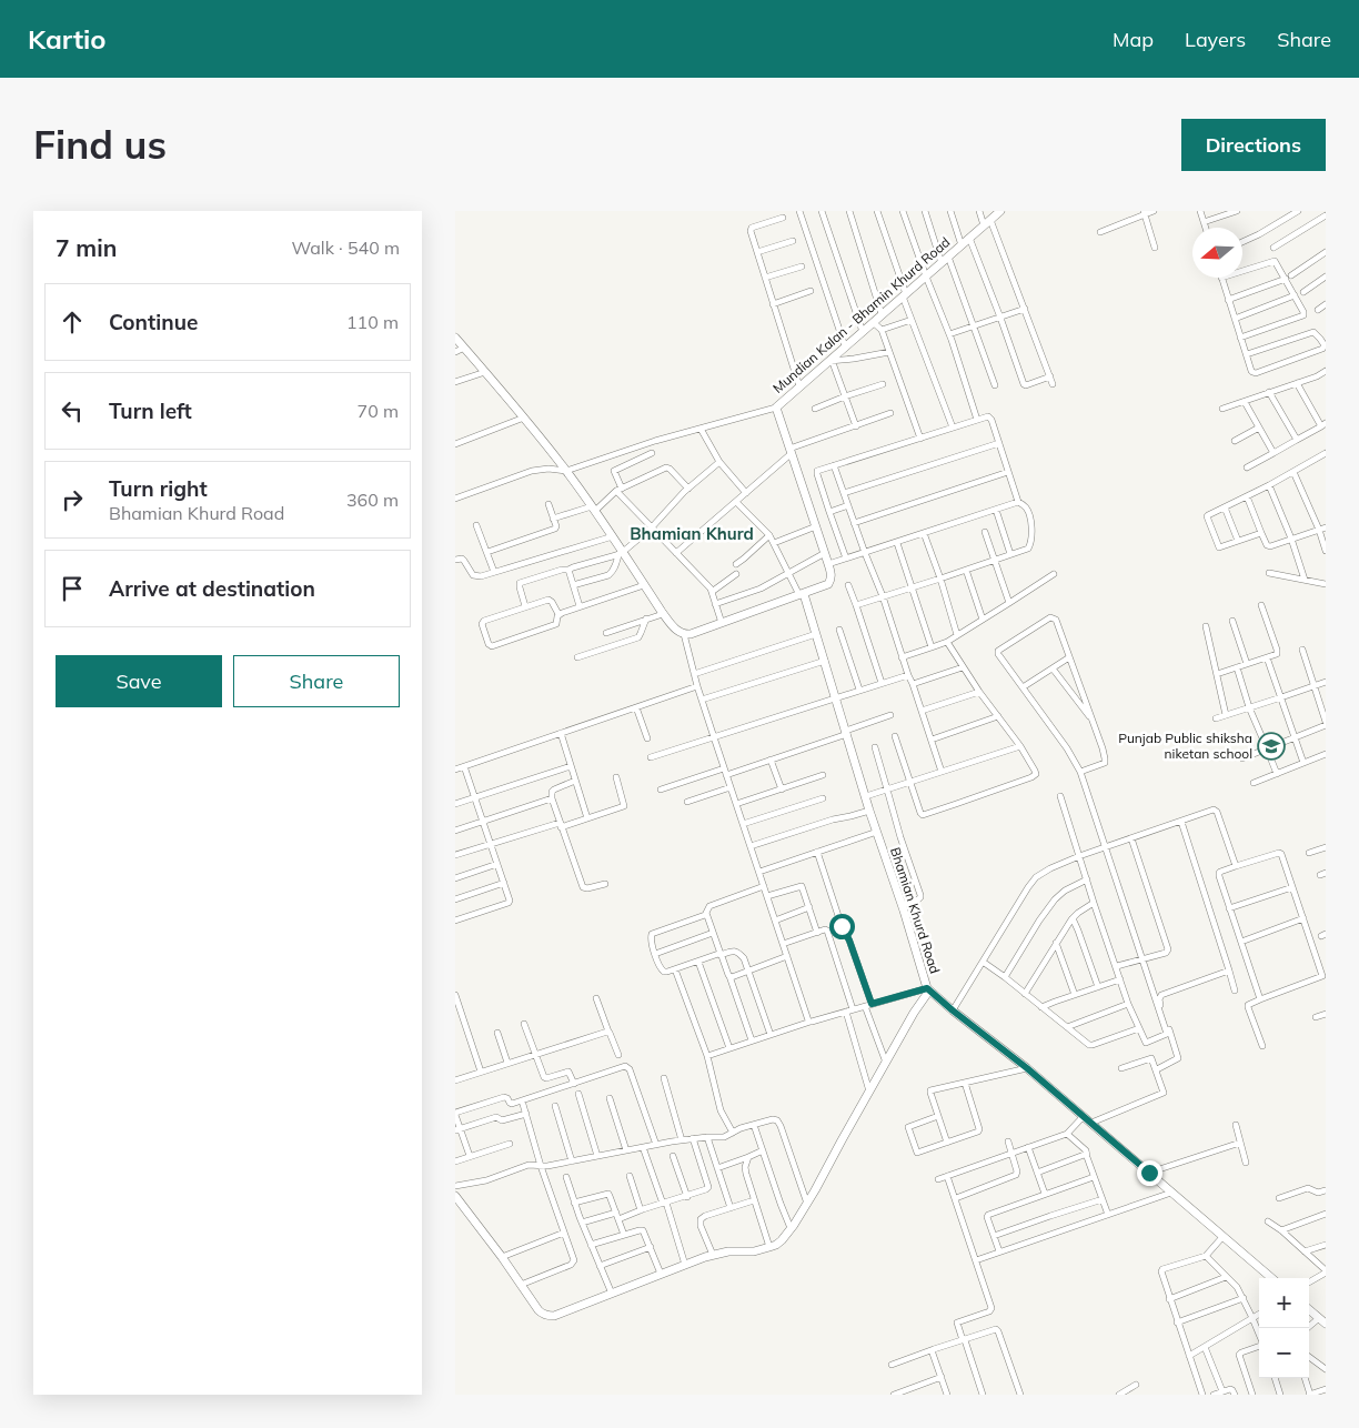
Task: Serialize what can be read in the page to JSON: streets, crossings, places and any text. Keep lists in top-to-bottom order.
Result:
{
  "streets": {
    "street": ["Mundian Kalan - Bhamin Khurd Road", "Bhamian Khurd Road"]
  },
  "districts": ["Bhamian Khurd"],
  "places": {
    "school or university": ["Punjab Public shiksha niketan school"]
  },
  "north": "left",
  "page": {
    "header": "Kartio",
    "nav": ["Map", "Layers", "Share"],
    "buttons": [
      "Directions",
      ["Save", "Share"]
    ],
    "title": "Find us",
    "heading": ["7 min", "Walk · 540 m"],
    "list": [
      ["Continue", "110 m"],
      ["Turn left", "70 m"],
      ["Turn right", "Bhamian Khurd Road", "360 m"],
      "Arrive at destination"
    ],
    "map_buttons": ["+", "−"]
  }
}
